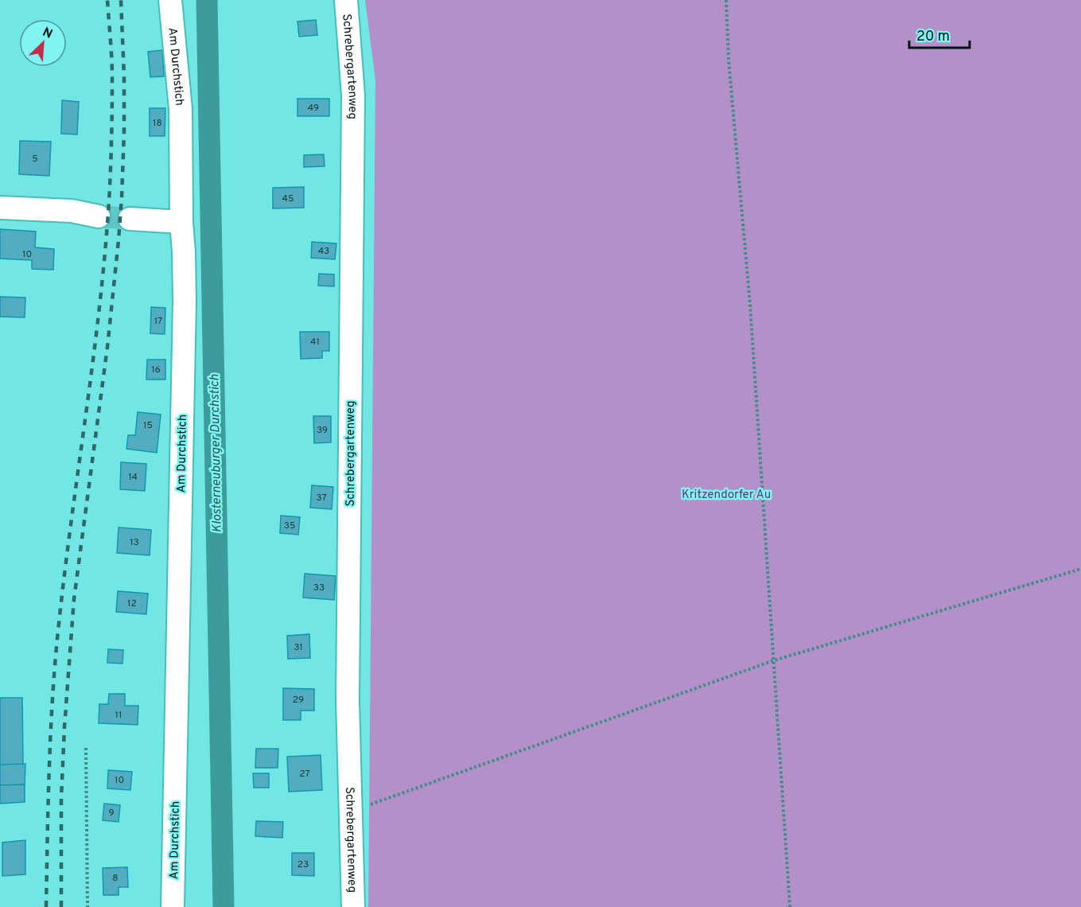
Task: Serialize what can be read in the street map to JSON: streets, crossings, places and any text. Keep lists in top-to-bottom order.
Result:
{
  "streets": {
    "street": ["Am Durchstich", "Schrebergartenweg"]
  },
  "water": ["Klosterneuburger Durchstich"],
  "parks": ["Kritzendorfer Au"],
  "house_numbers": [
    "49",
    "18",
    "5",
    "45",
    "43",
    "10",
    "17",
    "41",
    "16",
    "15",
    "39",
    "14",
    "37",
    "35",
    "13",
    "33",
    "12",
    "31",
    "29",
    "11",
    "27",
    "10",
    "9",
    "23",
    "8"
  ],
  "scale_bar": "20 m",
  "north": "top right"
}
